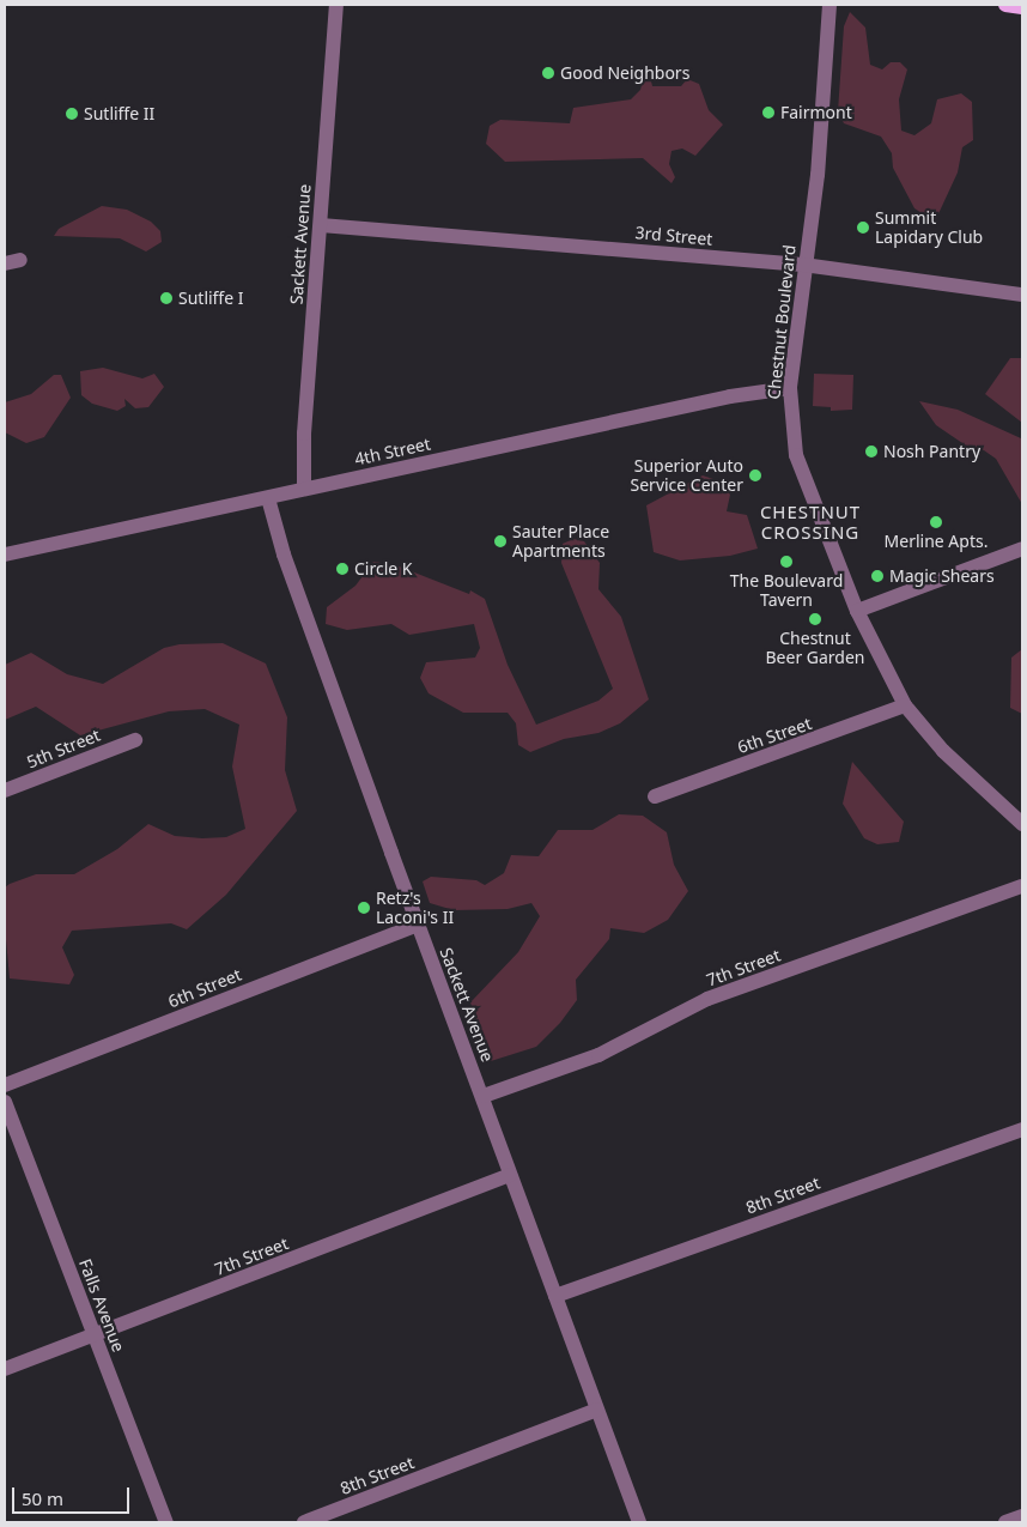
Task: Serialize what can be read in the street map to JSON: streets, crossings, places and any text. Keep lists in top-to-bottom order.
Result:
{
  "streets": {
    "street": [
      "3rd Street",
      "Sackett Avenue",
      "Chestnut Boulevard",
      "4th Street",
      "6th Street",
      "5th Street",
      "7th Street",
      "8th Street",
      "Falls Avenue"
    ]
  },
  "crossings": [
    ["3rd Street", "Sackett Avenue"],
    ["3rd Street", "Chestnut Boulevard"],
    ["Sackett Avenue", "4th Street"],
    ["Sackett Avenue", "6th Street"],
    ["Sackett Avenue", "7th Street"],
    ["Sackett Avenue", "8th Street"],
    ["Chestnut Boulevard", "4th Street"],
    ["Chestnut Boulevard", "6th Street"],
    ["7th Street", "Falls Avenue"]
  ],
  "districts": ["CHESTNUT CROSSING"],
  "places": [
    "Good Neighbors",
    "Fairmont",
    "Sutliffe II",
    "Summit Lapidary Club",
    "Sutliffe I",
    "Nosh Pantry",
    "Superior Auto Service Center",
    "Merline Apts.",
    "Sauter Place Apartments",
    "The Boulevard Tavern",
    "Circle K",
    "Magic Shears",
    "Chestnut Beer Garden",
    "Retz's Laconi's II"
  ],
  "scale_bar": "50 m"
}
